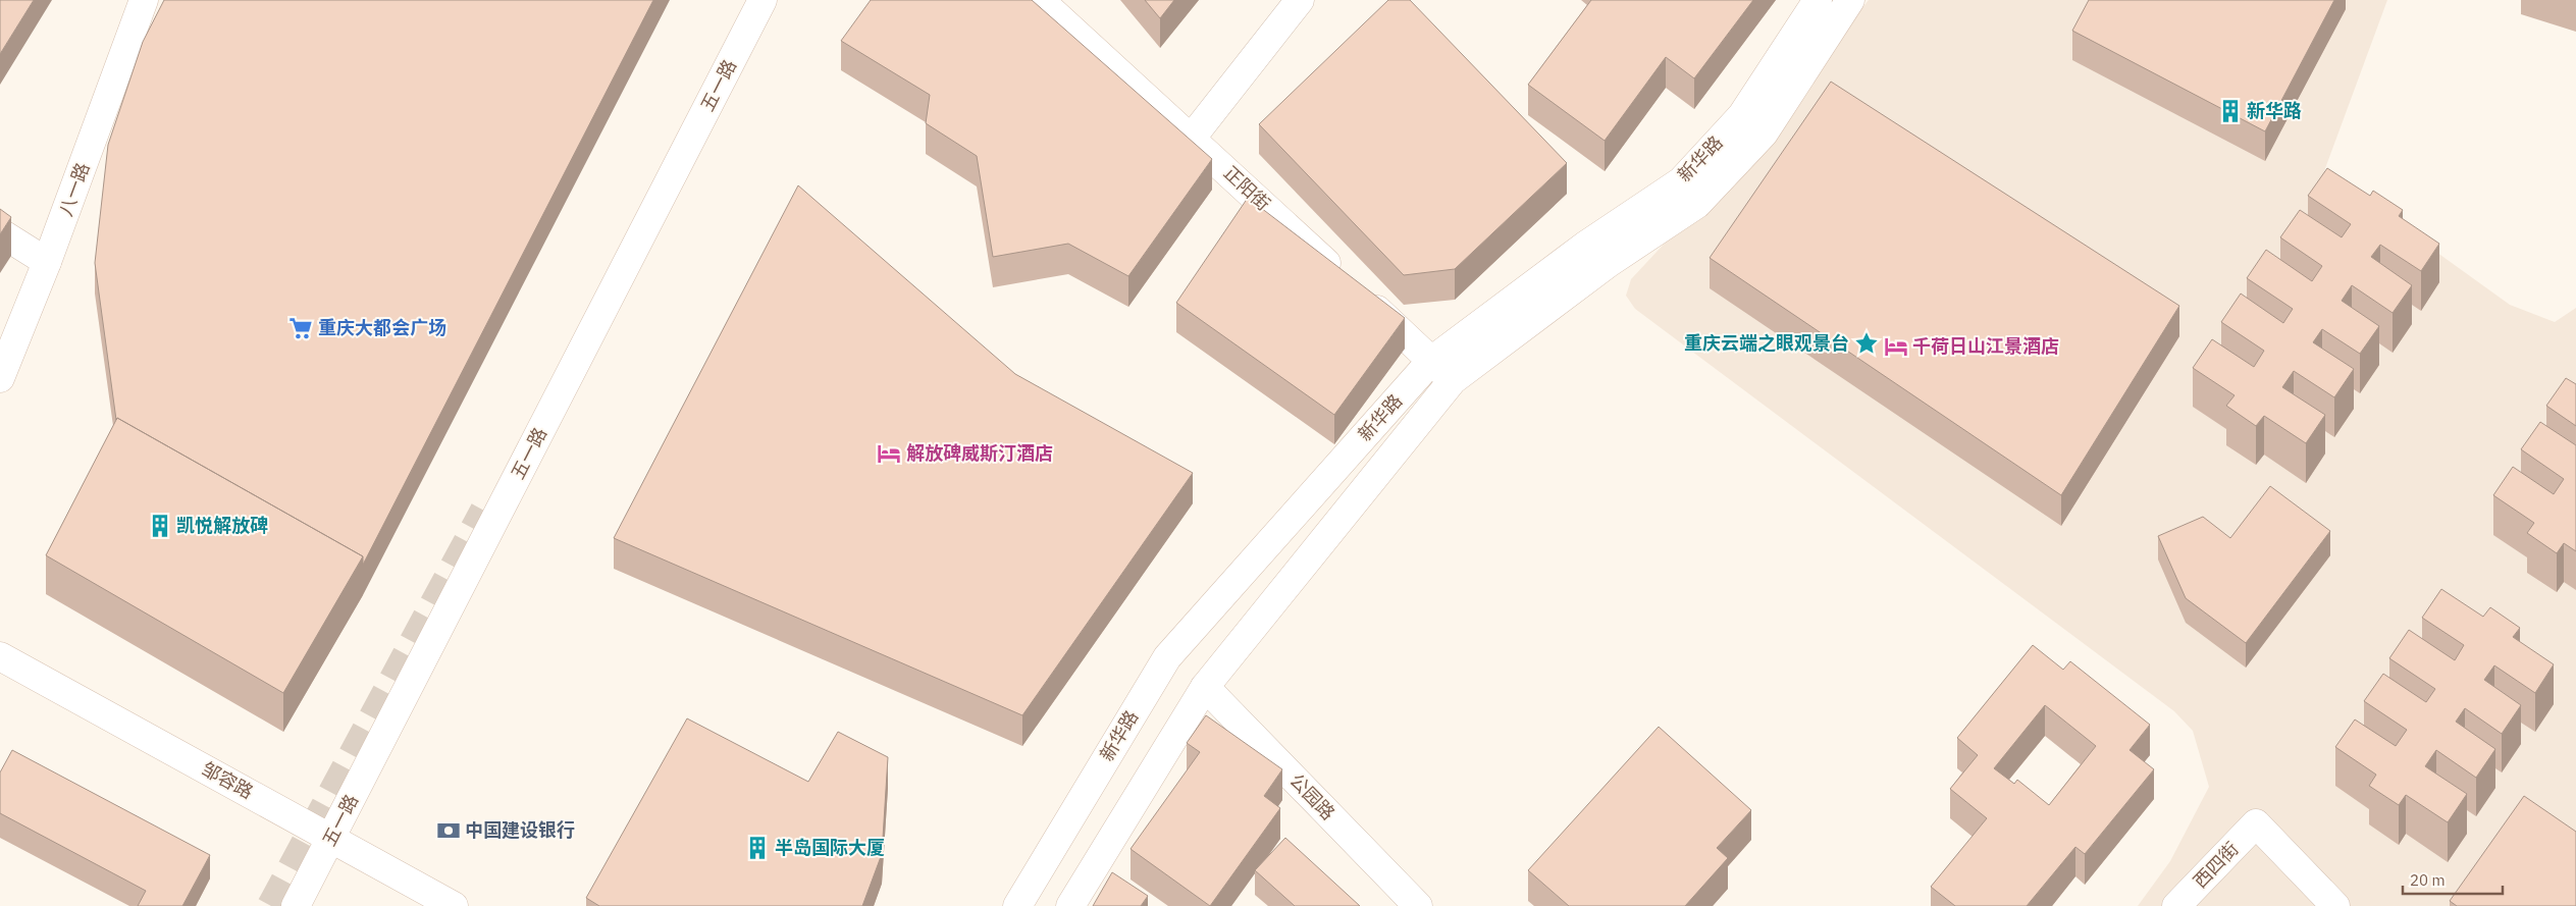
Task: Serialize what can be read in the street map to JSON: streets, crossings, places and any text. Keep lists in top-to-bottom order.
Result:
{
  "streets": {
    "street": [
      "五一路",
      "新华路",
      "正阳街",
      "八一路",
      "邹容路",
      "公园路",
      "西四街"
    ]
  },
  "crossings": [
    ["五一路", "邹容路"],
    ["新华路", "正阳街"],
    ["新华路", "公园路"]
  ],
  "places": {
    "building": ["新华路", "凯悦解放碑", "半岛国际大厦"],
    "supermarket": ["重庆大都会广场"],
    "place": ["重庆云端之眼观景台"],
    "hotel": ["千荷日山江景酒店", "解放碑威斯汀酒店"],
    "bank": ["中国建设银行"]
  },
  "scale_bar": "20 m"
}
